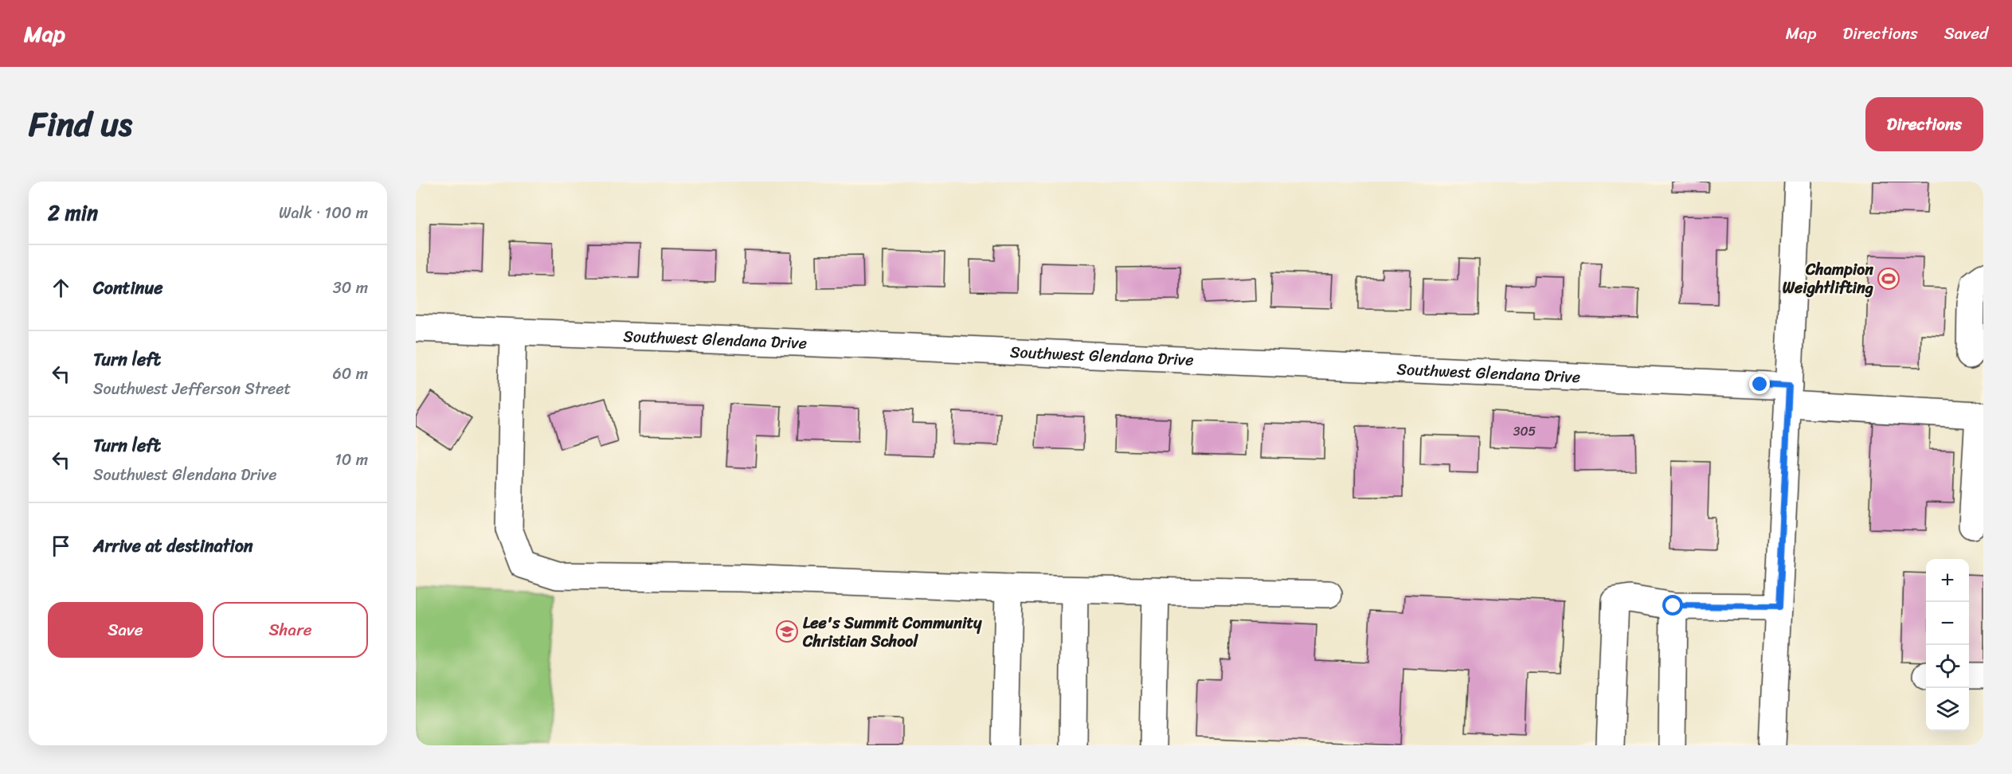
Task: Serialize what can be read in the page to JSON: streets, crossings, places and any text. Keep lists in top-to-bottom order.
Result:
{
  "streets": {
    "street": ["Southwest Glendana Drive"]
  },
  "places": {
    "sports": ["Champion Weightlifting"],
    "school or university": ["Lee's Summit Community Christian School"]
  },
  "house_numbers": ["305"],
  "page": {
    "header": "Map",
    "nav": ["Map", "Directions", "Saved"],
    "title": "Find us",
    "buttons": [
      "Directions",
      ["Save", "Share"]
    ],
    "heading": ["2 min", "Walk · 100 m"],
    "list": [
      ["Continue", "30 m"],
      ["Turn left", "Southwest Jefferson Street", "60 m"],
      ["Turn left", "Southwest Glendana Drive", "10 m"],
      "Arrive at destination"
    ],
    "map_buttons": ["+", "−"]
  }
}
